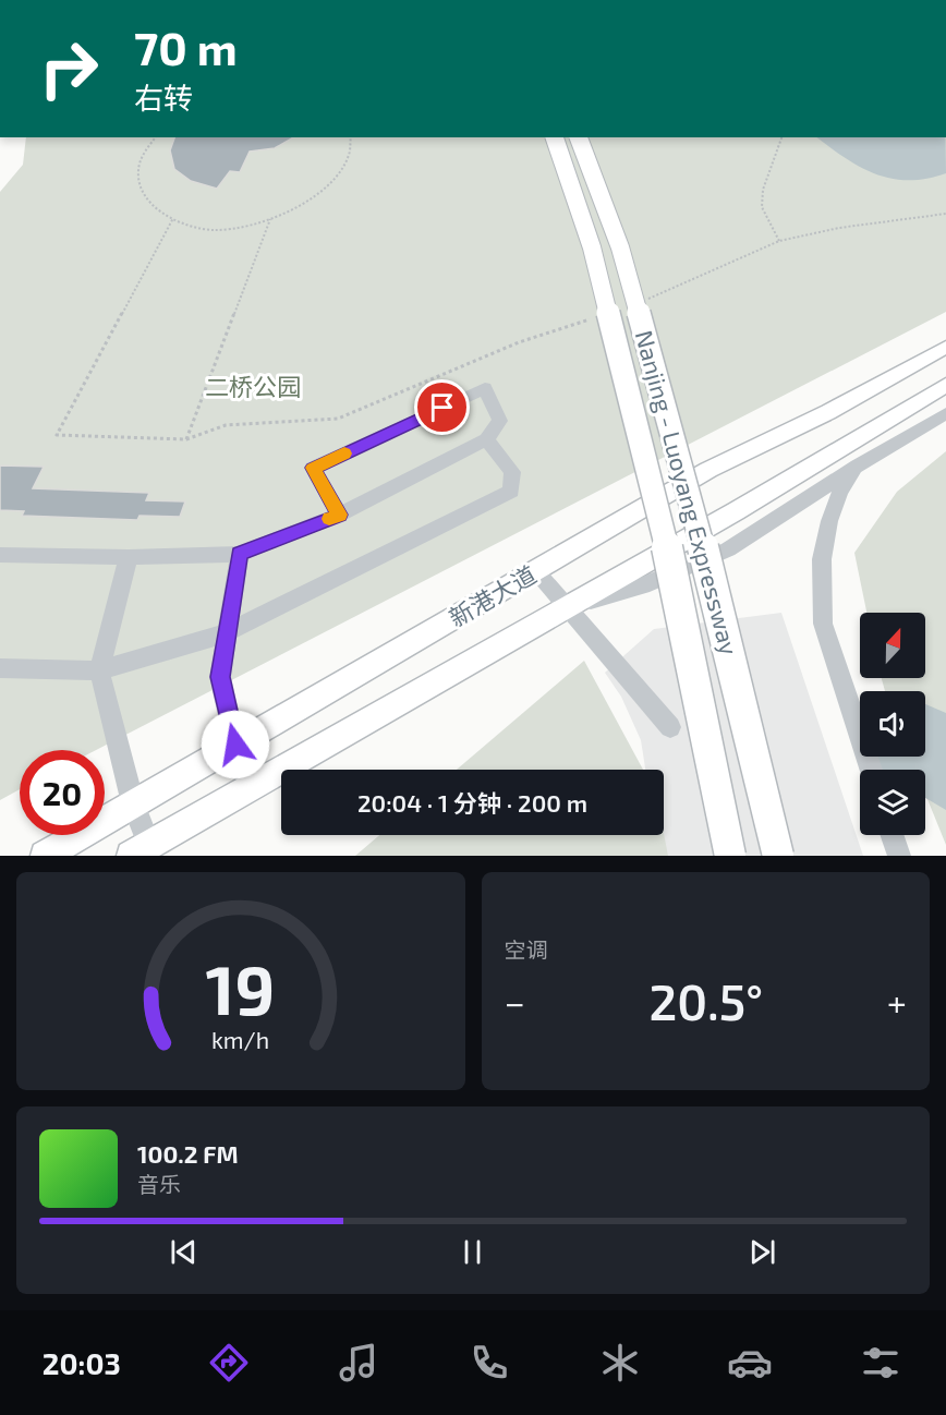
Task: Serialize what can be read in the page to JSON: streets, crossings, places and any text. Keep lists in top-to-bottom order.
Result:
{
  "streets": {
    "highway": ["Nanjing - Luoyang Expressway"],
    "main road": ["新港大道"]
  },
  "parks": ["二桥公园"],
  "north": "top",
  "page": {
    "turn": ["70 m", "右转"],
    "limit": "20",
    "trip": "20:04 · 1 分钟 · 200 m",
    "tile": "空调",
    "heat": ["−", "20.5°", "+"],
    "song": ["100.2 FM", "音乐"],
    "tabs": "20:03",
    "gauge": ["19", "km/h"]
  }
}
